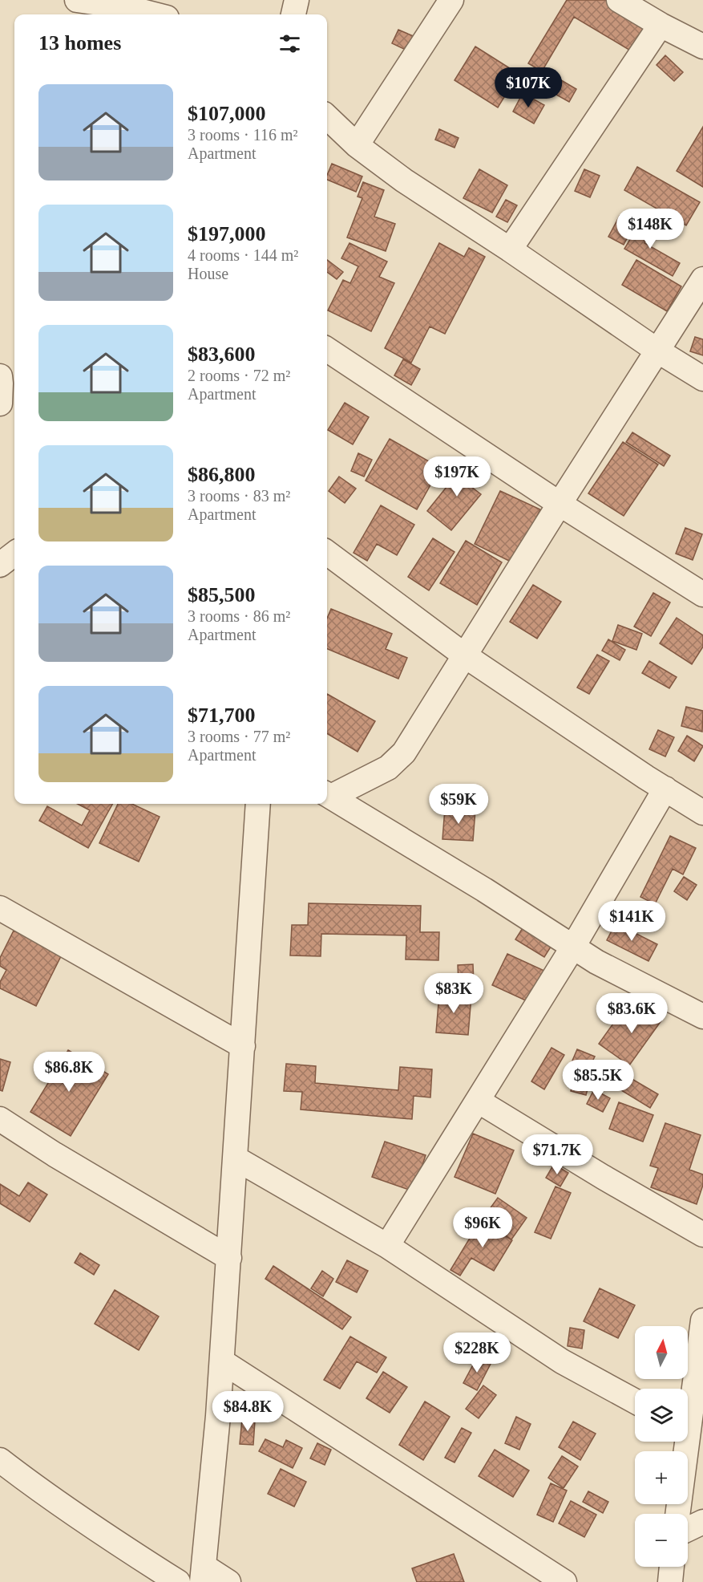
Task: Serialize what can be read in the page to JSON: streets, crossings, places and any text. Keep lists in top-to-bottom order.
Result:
{
  "north": "top",
  "page": {
    "heading": "13 homes",
    "price": [
      "$107K",
      "$148K",
      "$197K",
      "$59K",
      "$141K",
      "$83K",
      "$83.6K",
      "$86.8K",
      "$85.5K",
      "$71.7K",
      "$96K",
      "$228K",
      "$84.8K"
    ],
    "list": [
      {
        "name": "$107,000",
        "note": "3 rooms · 116 m² · Apartment"
      },
      {
        "name": "$197,000",
        "note": "4 rooms · 144 m² · House"
      },
      {
        "name": "$83,600",
        "note": "2 rooms · 72 m² · Apartment"
      },
      {
        "name": "$86,800",
        "note": "3 rooms · 83 m² · Apartment"
      },
      {
        "name": "$85,500",
        "note": "3 rooms · 86 m² · Apartment"
      },
      {
        "name": "$71,700",
        "note": "3 rooms · 77 m² · Apartment"
      }
    ],
    "map_buttons": ["+", "−"]
  }
}
